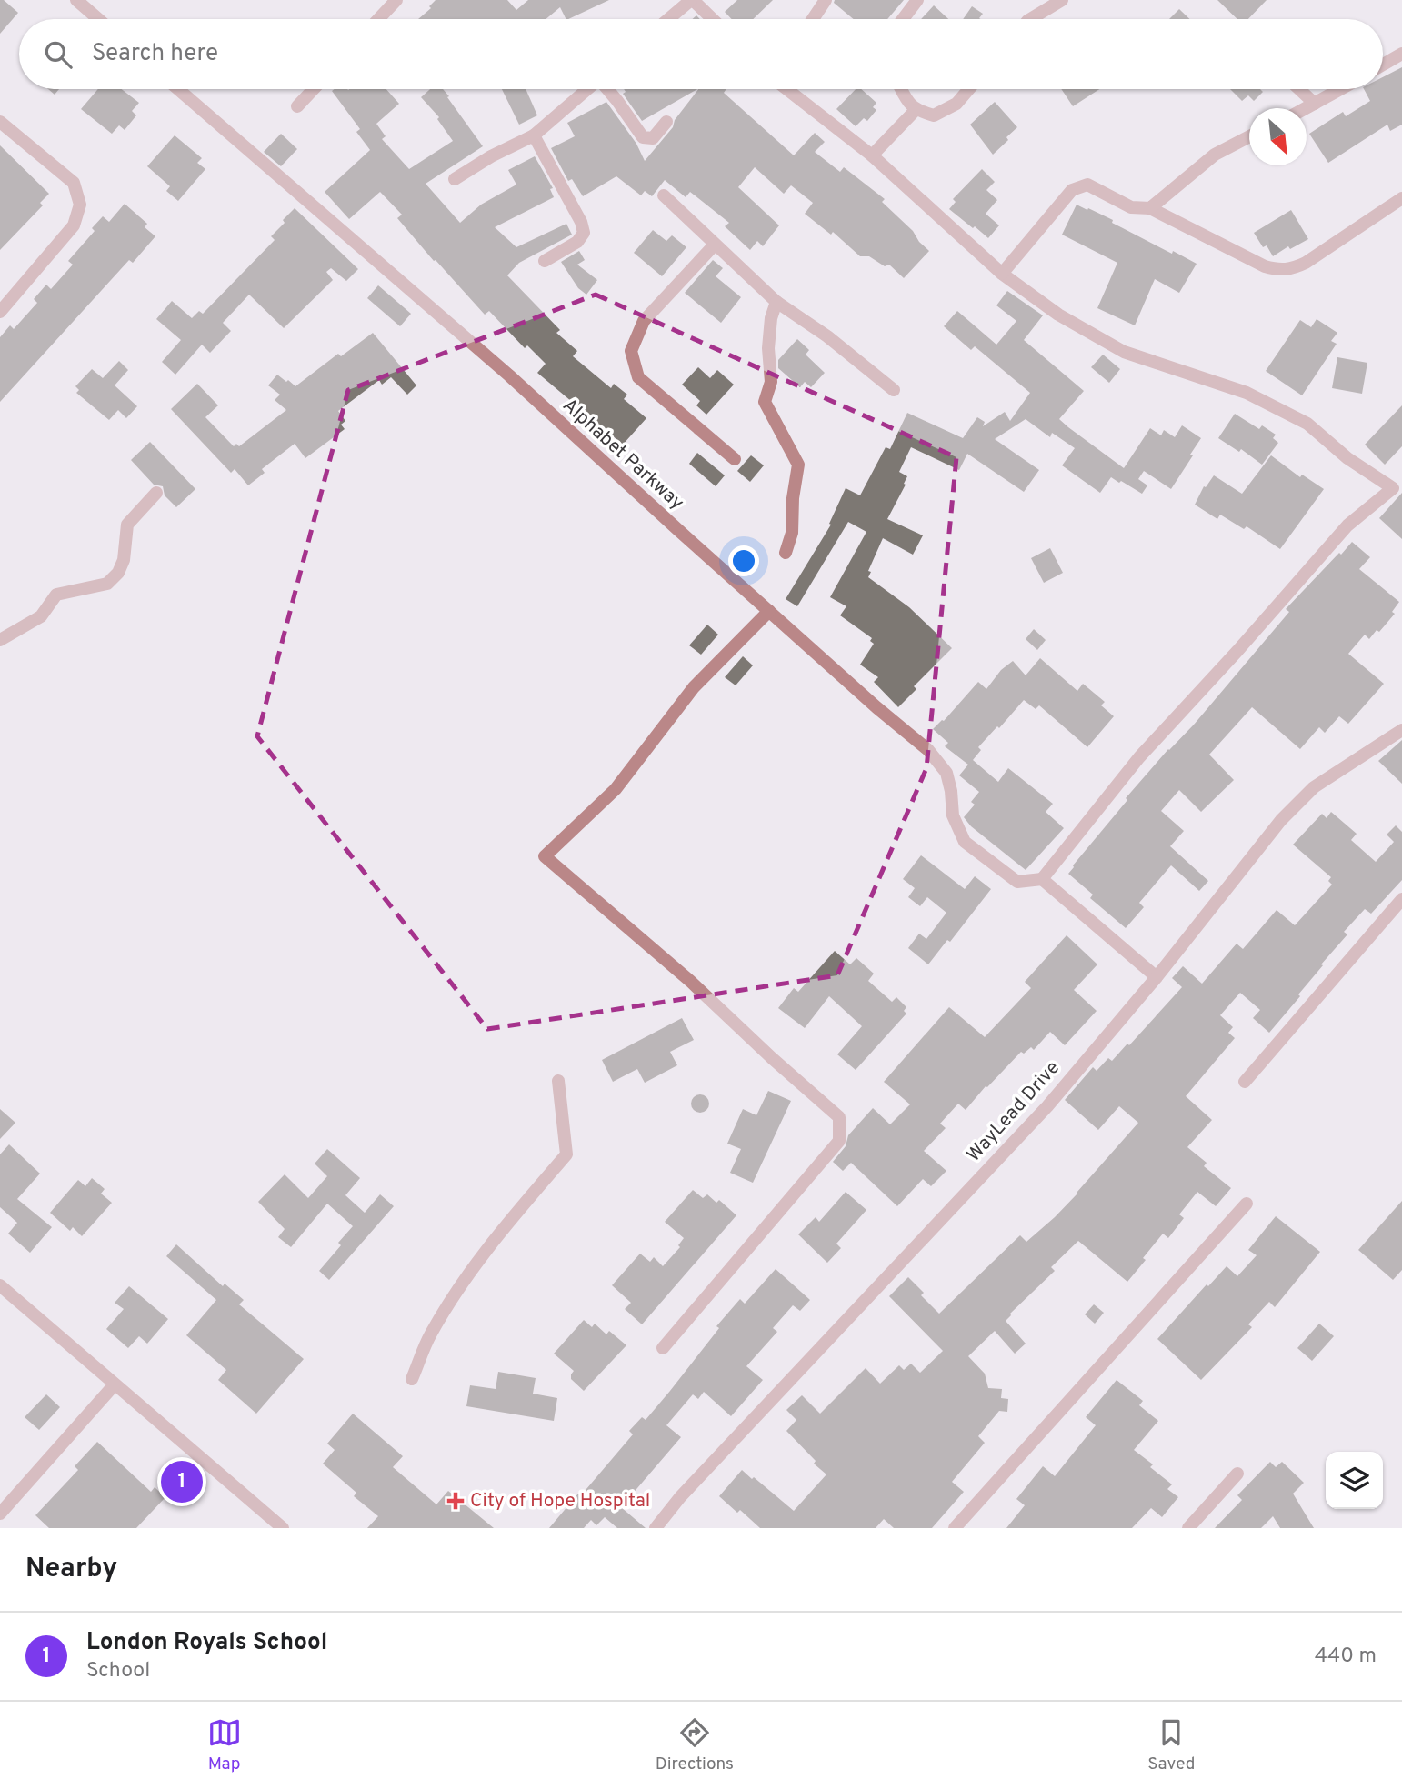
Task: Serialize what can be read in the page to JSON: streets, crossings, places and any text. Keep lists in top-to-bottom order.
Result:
{
  "streets": {
    "street": ["Alphabet Parkway", "WayLead Drive"]
  },
  "places": {
    "health": ["City of Hope Hospital"]
  },
  "north": "bottom right",
  "page": {
    "search": "Search here",
    "pins": "1",
    "heading": "Nearby",
    "list": [
      {
        "mark": "1",
        "name": "London Royals School",
        "note": "School",
        "value": "440 m"
      }
    ],
    "nav": ["Map", "Directions", "Saved"]
  }
}
